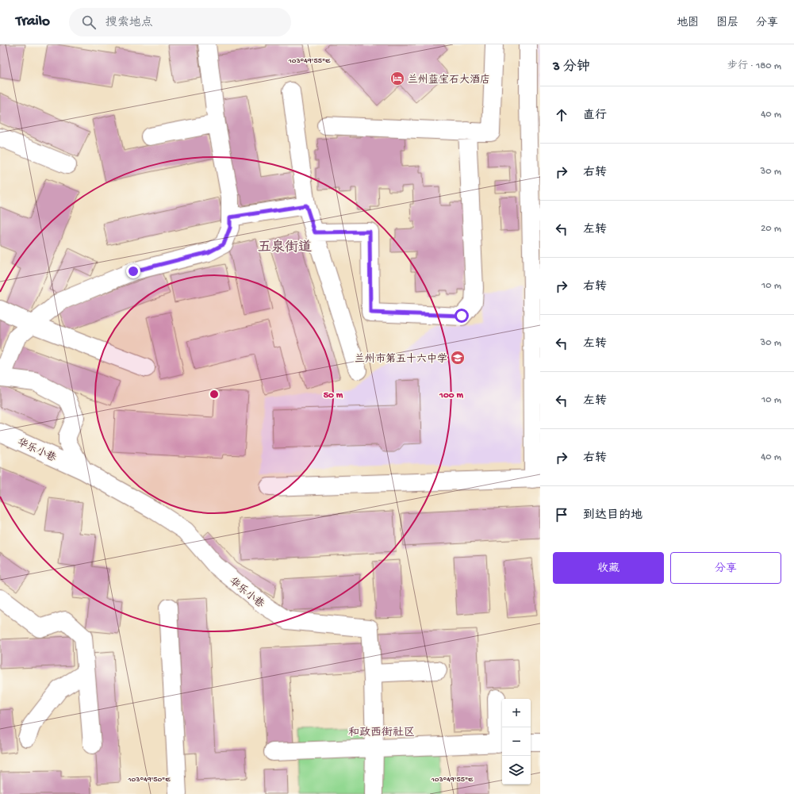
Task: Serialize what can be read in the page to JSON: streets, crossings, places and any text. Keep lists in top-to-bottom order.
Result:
{
  "streets": {
    "street": ["华乐小巷"]
  },
  "districts": ["五泉街道", "和政西街社区"],
  "places": {
    "hotel": ["兰州蓝宝石大酒店"],
    "school or university": ["兰州市第五十六中学"]
  },
  "page": {
    "header": "Trailo",
    "search": "搜索地点",
    "nav": ["地图", "图层", "分享"],
    "heading": ["3 分钟", "步行 · 180 m"],
    "list": [
      ["直行", "40 m"],
      ["右转", "30 m"],
      ["左转", "20 m"],
      ["右转", "10 m"],
      ["左转", "30 m"],
      ["左转", "10 m"],
      ["右转", "40 m"],
      "到达目的地"
    ],
    "buttons": ["收藏", "分享"],
    "map_buttons": ["+", "−"]
  },
  "coordinates": ["103°49'55\"E", "103°49'50\"E"],
  "rings": ["50 m", "100 m"]
}
